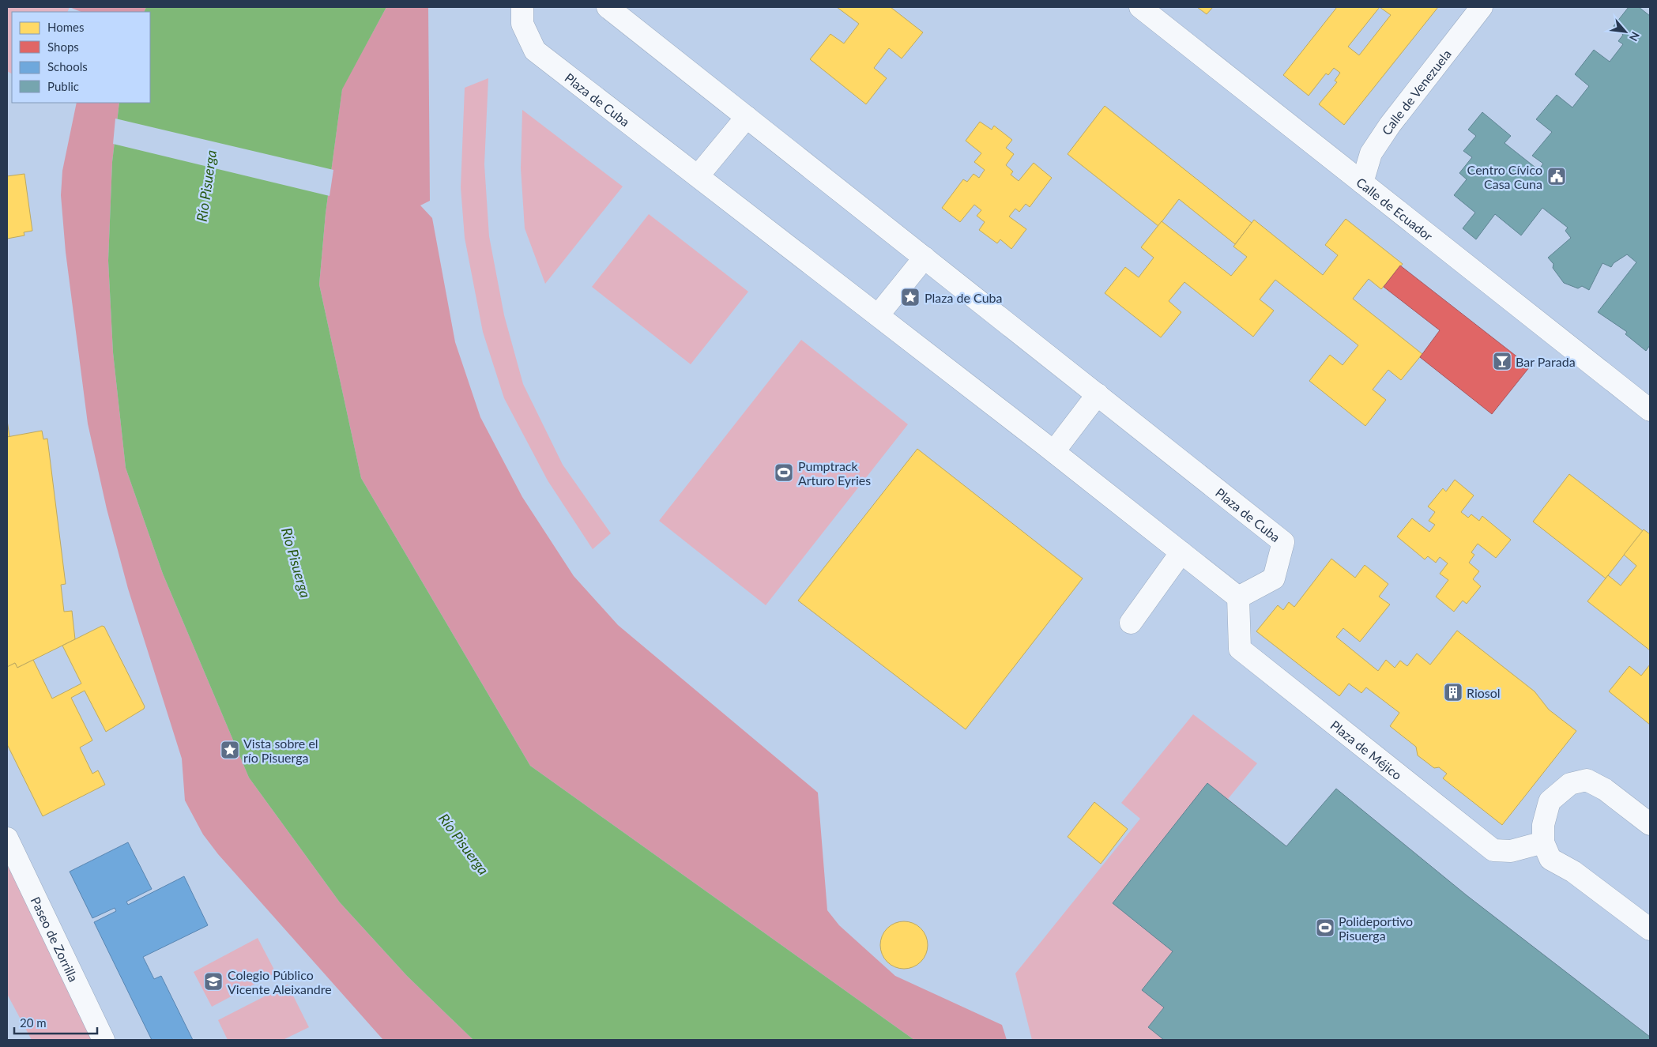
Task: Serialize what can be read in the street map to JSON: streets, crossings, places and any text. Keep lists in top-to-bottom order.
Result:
{
  "streets": {
    "street": [
      "Calle de Venezuela",
      "Plaza de Cuba",
      "Calle de Ecuador",
      "Plaza de Méjico",
      "Paseo de Zorrilla"
    ]
  },
  "crossings": [
    ["Calle de Venezuela", "Calle de Ecuador"],
    ["Plaza de Cuba", "Plaza de Méjico"]
  ],
  "water": ["Río Pisuerga"],
  "places": {
    "public building": ["Centro Cívico Casa Cuna"],
    "place": ["Plaza de Cuba", "Vista sobre el río Pisuerga"],
    "bar": ["Bar Parada"],
    "sports": ["Pumptrack Arturo Eyries", "Polideportivo Pisuerga"],
    "building": ["Riosol"],
    "school or university": ["Colegio Público Vicente Aleixandre"]
  },
  "legend": [
    "Homes",
    "Shops",
    "Schools",
    "Public"
  ],
  "scale_bar": "20 m",
  "north": "bottom right"
}
